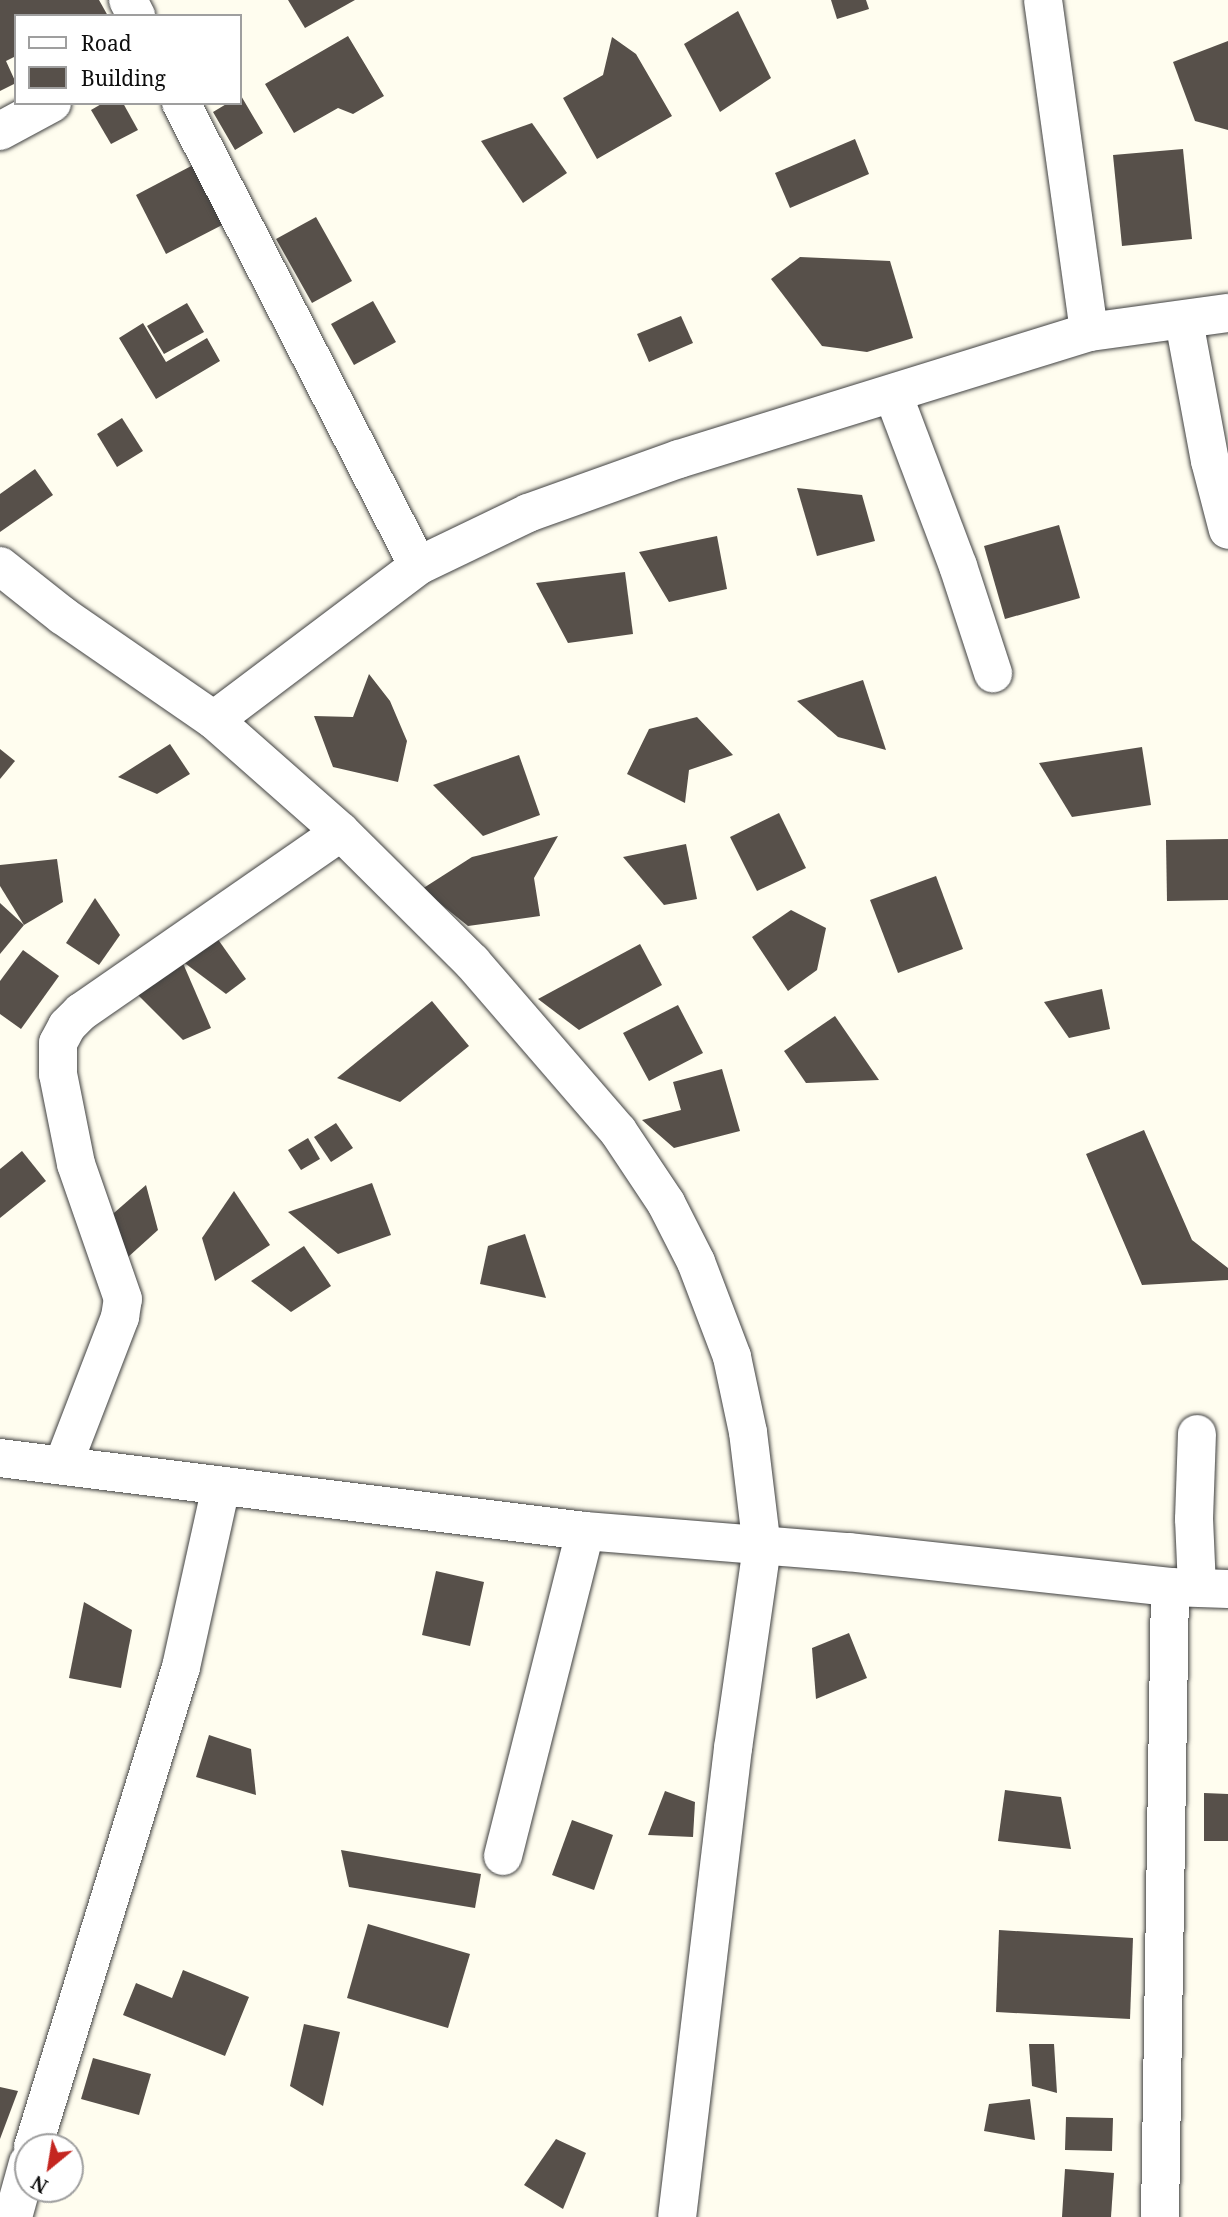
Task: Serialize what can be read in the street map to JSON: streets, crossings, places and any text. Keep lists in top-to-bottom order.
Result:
{
  "legend": ["Road", "Building"],
  "north": "bottom left"
}
